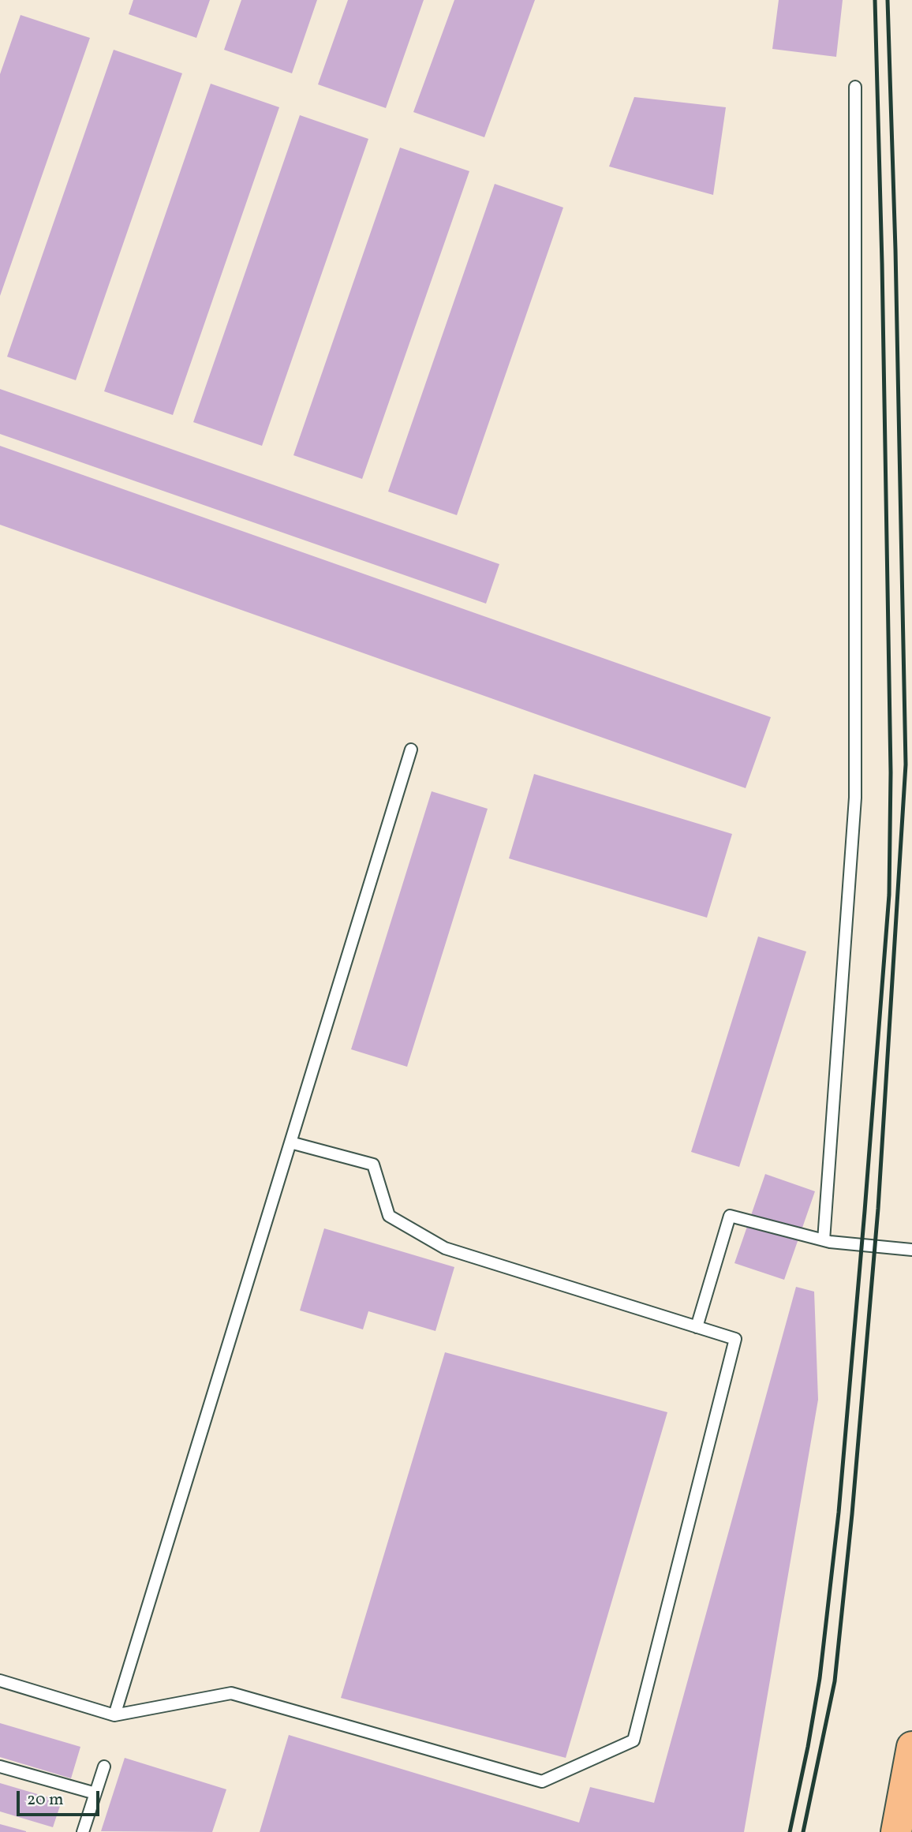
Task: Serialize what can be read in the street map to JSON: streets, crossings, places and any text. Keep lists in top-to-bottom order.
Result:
{
  "scale_bar": "20 m"
}
